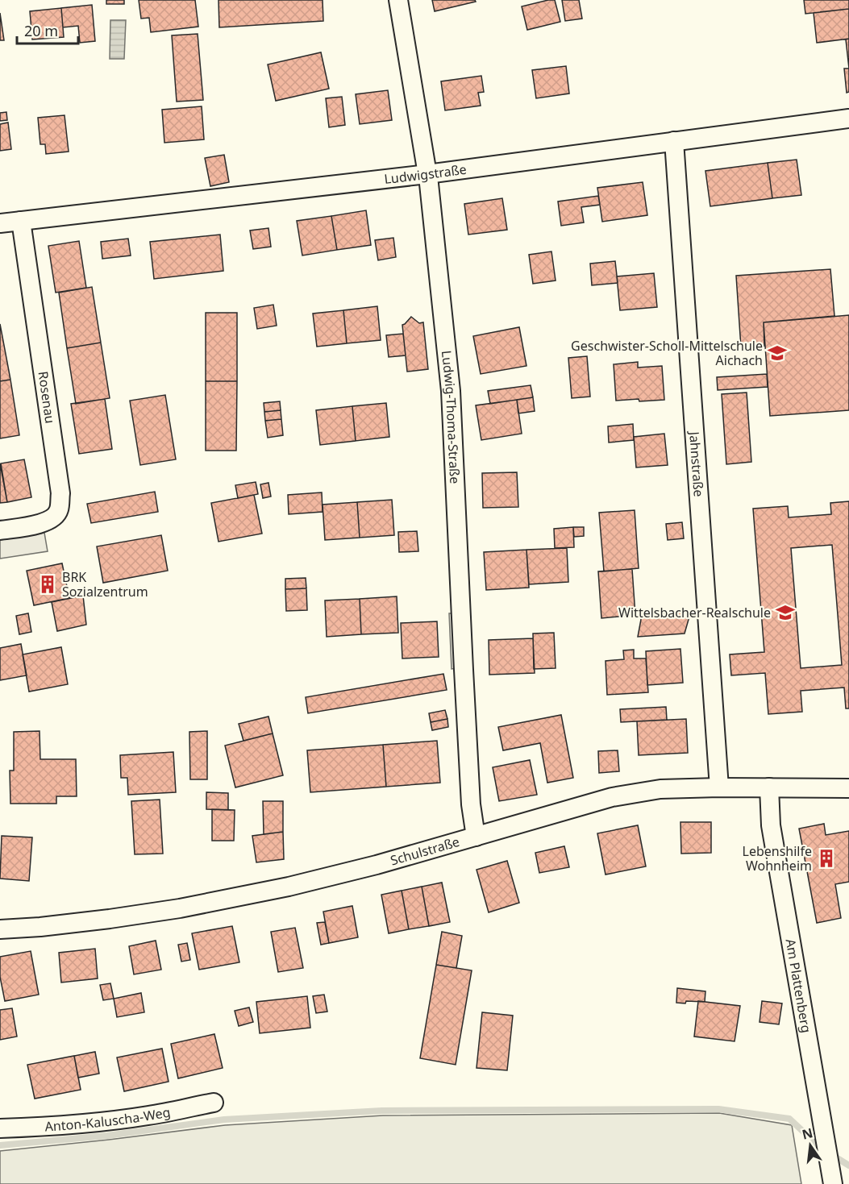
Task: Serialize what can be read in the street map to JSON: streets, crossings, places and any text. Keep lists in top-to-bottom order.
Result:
{
  "streets": {
    "street": [
      "Ludwigstraße",
      "Rosenau",
      "Ludwig-Thoma-Straße",
      "Jahnstraße",
      "Schulstraße",
      "Am Plattenberg",
      "Anton-Kaluscha-Weg"
    ]
  },
  "crossings": [
    ["Ludwigstraße", "Rosenau"],
    ["Ludwigstraße", "Ludwig-Thoma-Straße"],
    ["Ludwigstraße", "Jahnstraße"],
    ["Ludwig-Thoma-Straße", "Schulstraße"],
    ["Jahnstraße", "Schulstraße"],
    ["Schulstraße", "Am Plattenberg"]
  ],
  "places": {
    "school or university": ["Geschwister-Scholl-Mittelschule Aichach", "Wittelsbacher-Realschule"],
    "building": ["BRK Sozialzentrum", "Lebenshilfe Wohnheim"]
  },
  "scale_bar": "20 m",
  "north": "top"
}
